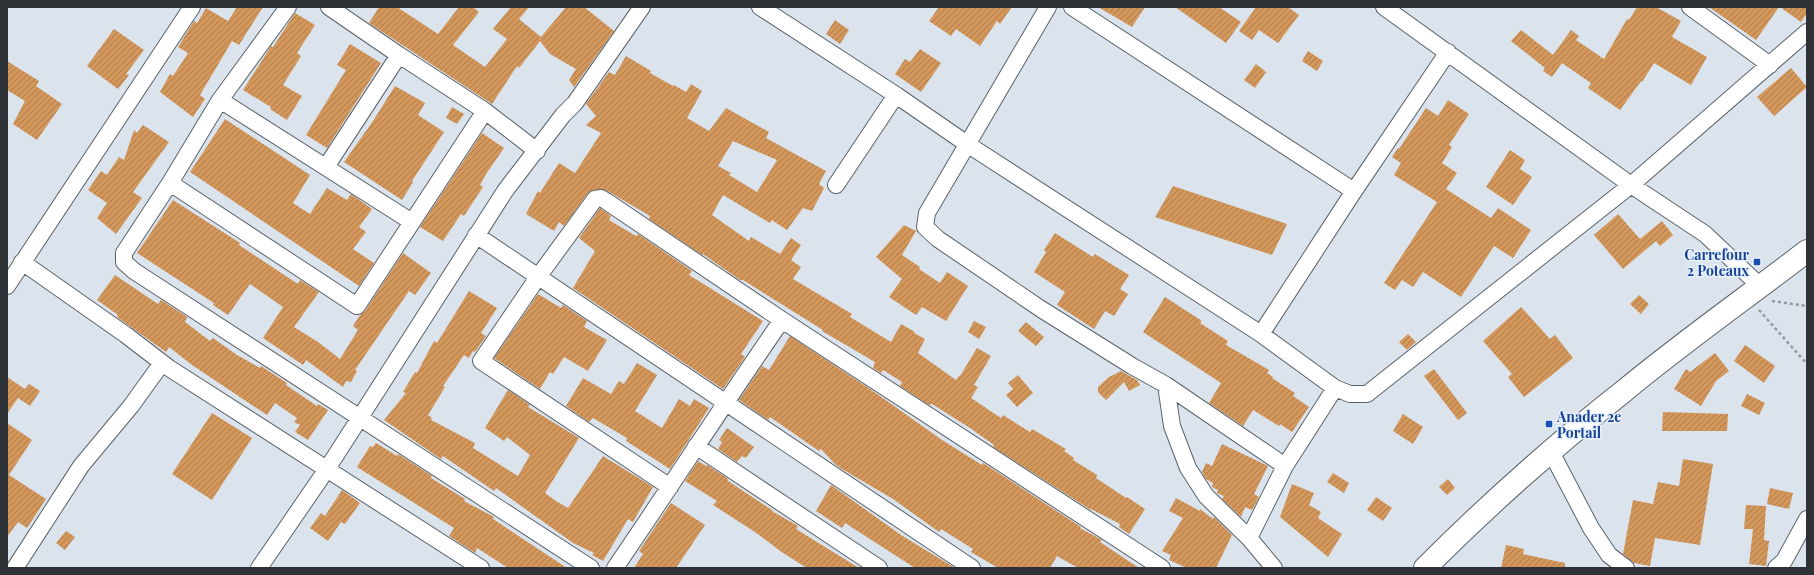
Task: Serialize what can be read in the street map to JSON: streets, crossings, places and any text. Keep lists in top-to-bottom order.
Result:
{
  "places": {
    "transit": ["Carrefour 2 Poteaux", "Anader 2e Portail"]
  }
}
